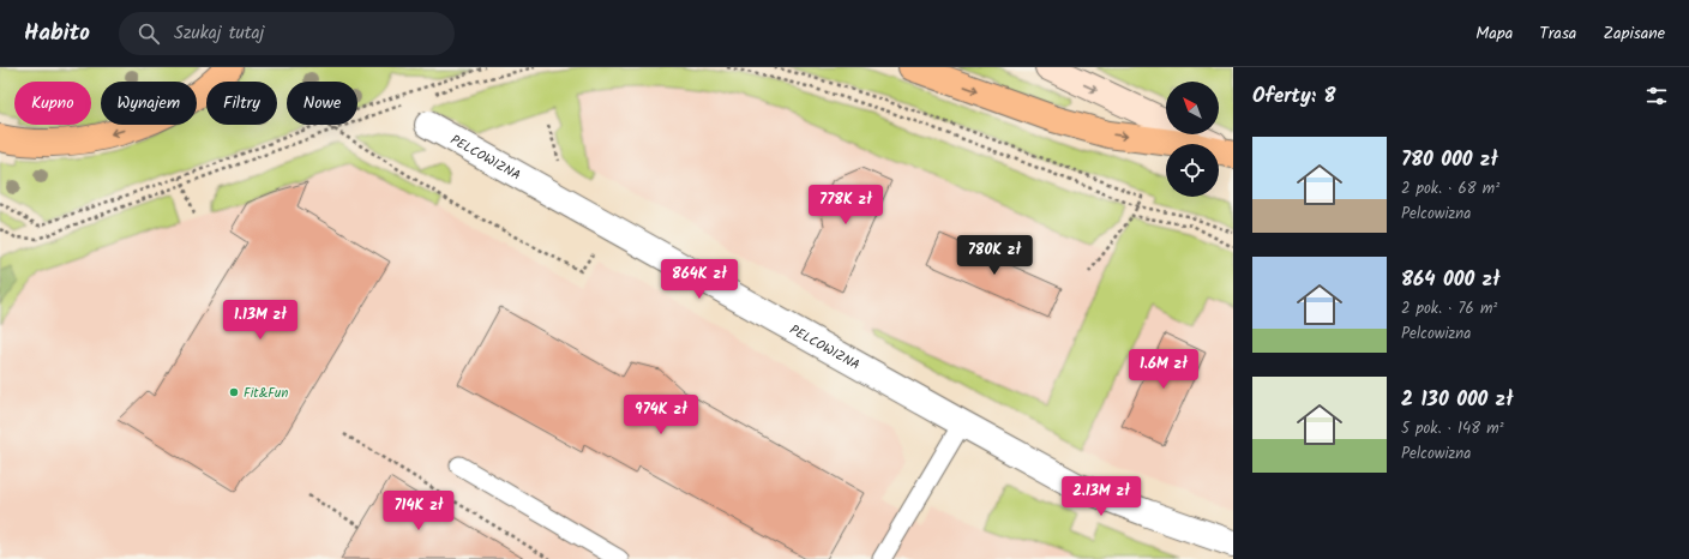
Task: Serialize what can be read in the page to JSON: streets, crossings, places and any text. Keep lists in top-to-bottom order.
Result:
{
  "streets": {
    "street": ["PELCOWIZNA"]
  },
  "places": ["Fit&Fun"],
  "north": "top left",
  "page": {
    "header": "Habito",
    "search": "Szukaj tutaj",
    "nav": ["Mapa", "Trasa", "Zapisane"],
    "heading": "Oferty: 8",
    "chip": [
      "Kupno",
      "Wynajem",
      "Filtry",
      "Nowe"
    ],
    "list": [
      {
        "name": "780 000 zł",
        "note": "2 pok. · 68 m² · Pelcowizna"
      },
      {
        "name": "864 000 zł",
        "note": "2 pok. · 76 m² · Pelcowizna"
      },
      {
        "name": "2 130 000 zł",
        "note": "5 pok. · 148 m² · Pelcowizna"
      }
    ],
    "price": [
      "778K zł",
      "780K zł",
      "864K zł",
      "1.13M zł",
      "1.6M zł",
      "974K zł",
      "2.13M zł",
      "714K zł"
    ]
  }
}
